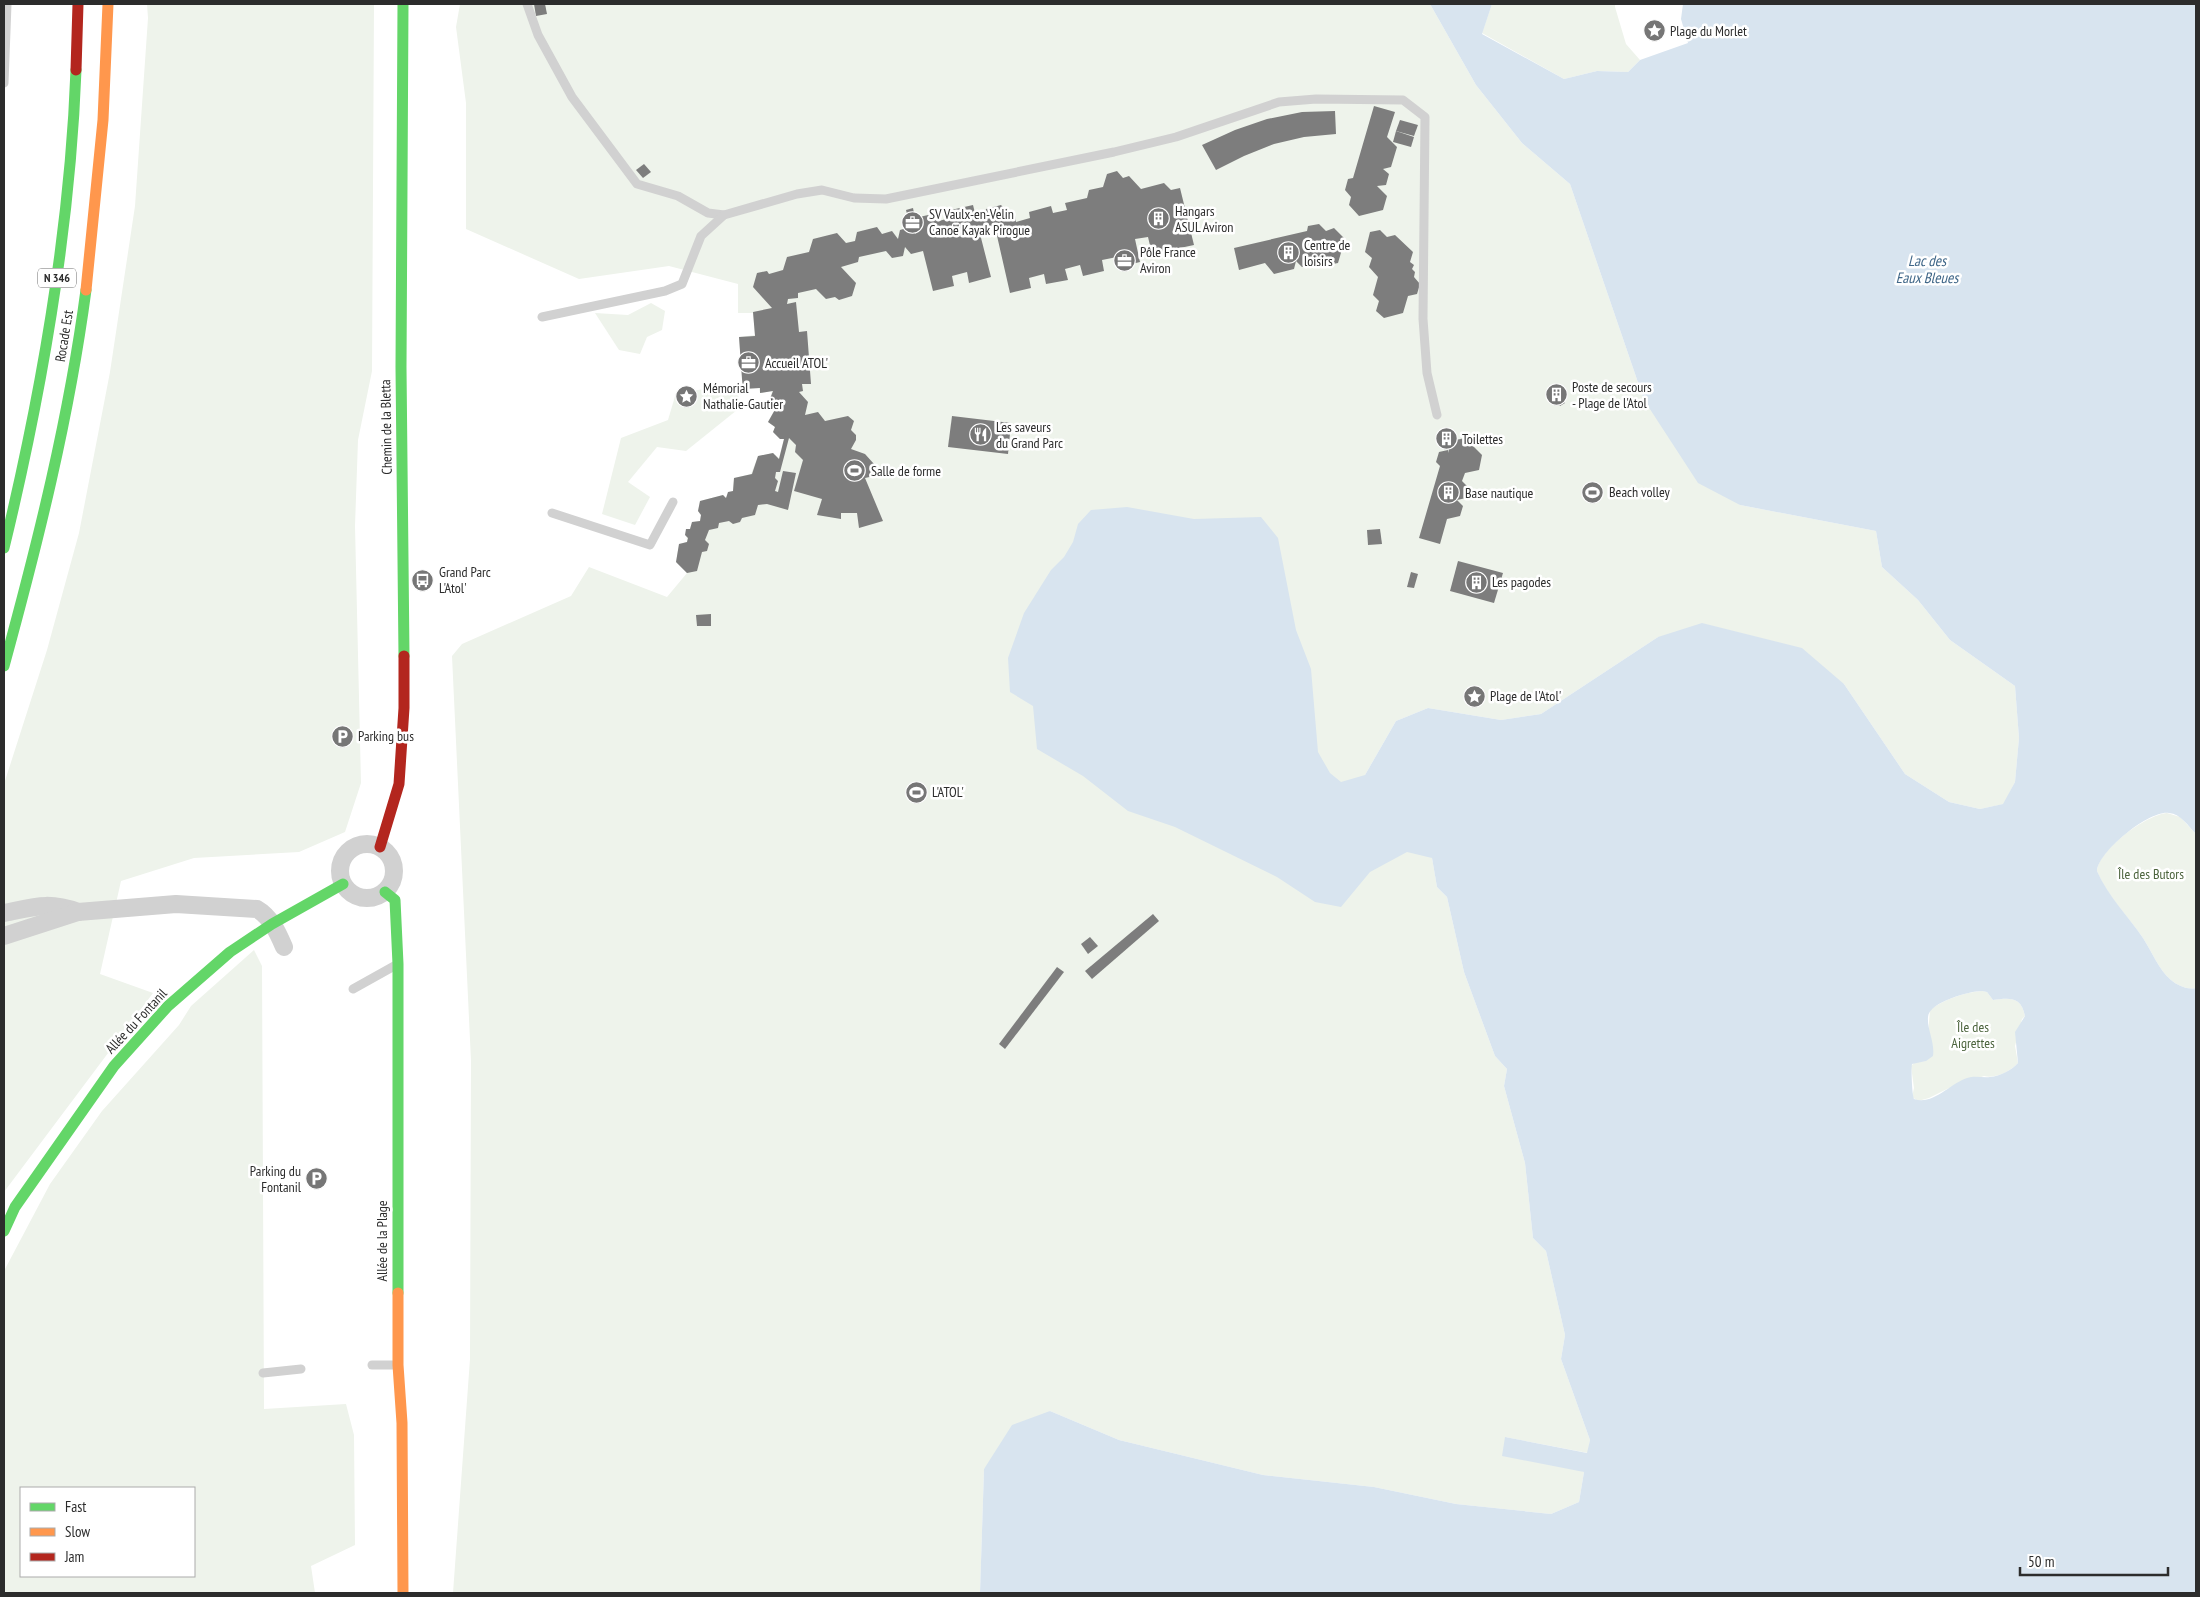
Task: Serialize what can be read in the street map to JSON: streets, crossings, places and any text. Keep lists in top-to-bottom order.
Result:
{
  "streets": {
    "main road": [
      "N 346",
      "Rocade Est",
      "Chemin de la Bletta",
      "Allée du Fontanil",
      "Allée de la Plage"
    ]
  },
  "crossings": [
    ["Chemin de la Bletta", "Allée du Fontanil"],
    ["Chemin de la Bletta", "Allée de la Plage"],
    ["Allée du Fontanil", "Allée de la Plage"]
  ],
  "water": ["Lac des Eaux Bleues"],
  "parks": ["Île des Butors", "Île des Aigrettes"],
  "places": {
    "place": ["Plage du Morlet", "Mémorial Nathalie-Gautier", "Plage de l'Atol'"],
    "building": [
      "Hangars ASUL Aviron",
      "Centre de loisirs",
      "Poste de secours - Plage de l'Atol",
      "Toilettes",
      "Base nautique",
      "Les pagodes"
    ],
    "office": ["SV Vaulx-en-Velin Canoë Kayak Pirogue", "Pôle France Aviron", "Accueil ATOL'"],
    "restaurant": ["Les saveurs du Grand Parc"],
    "sports": ["Salle de forme", "Beach volley", "L'ATOL'"],
    "bus stop": ["Grand Parc L'Atol'"],
    "parking": ["Parking bus", "Parking du Fontanil"]
  },
  "legend": ["Fast", "Slow", "Jam"],
  "scale_bar": "50 m"
}
